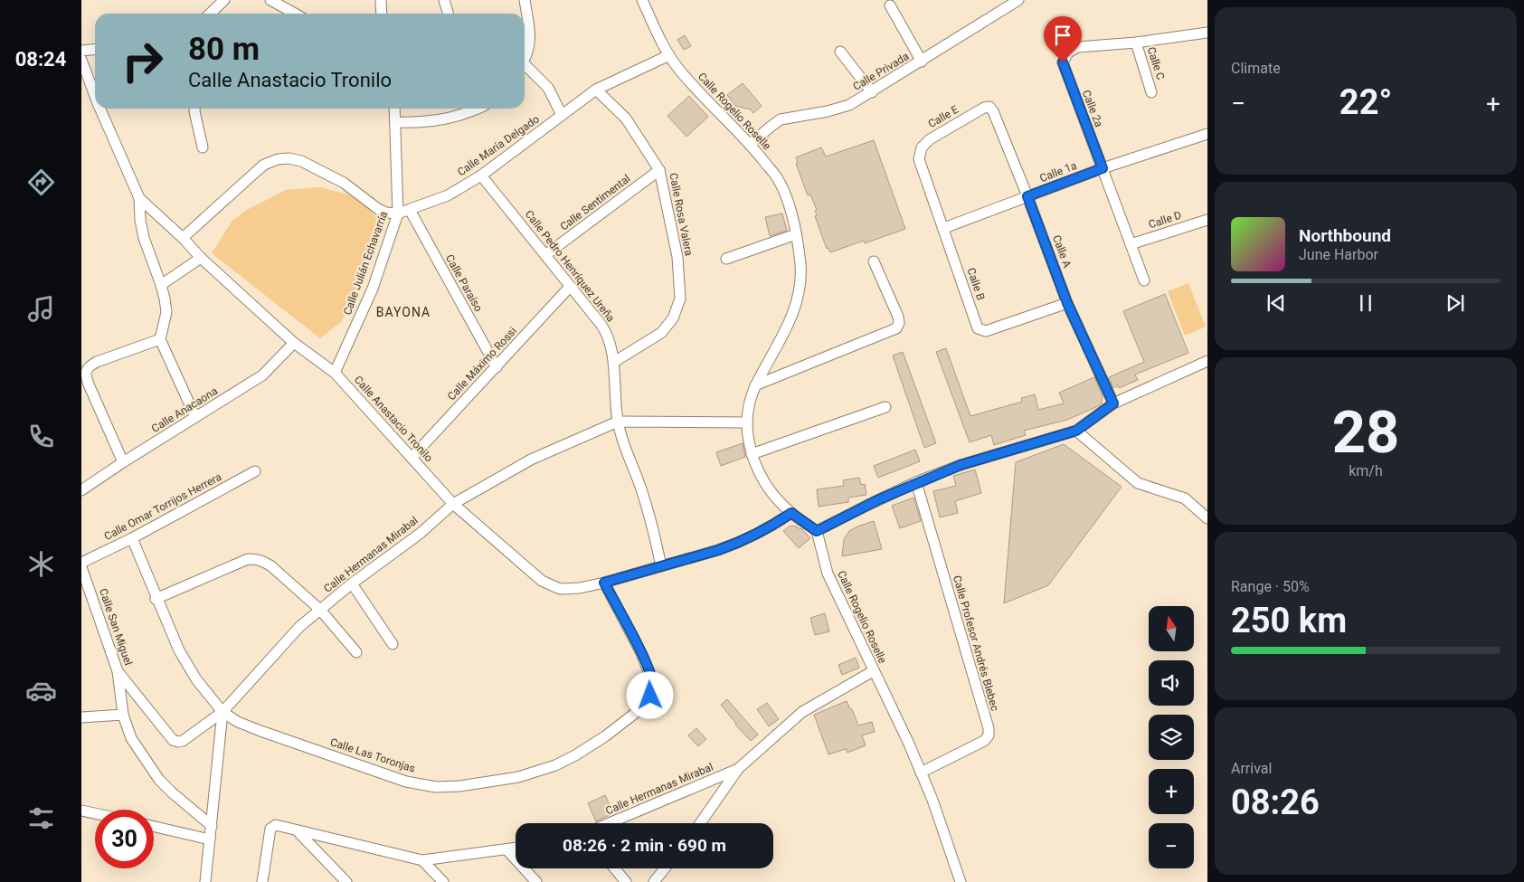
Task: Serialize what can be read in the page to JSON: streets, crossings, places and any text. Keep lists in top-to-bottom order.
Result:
{
  "streets": {
    "street": [
      "Calle C",
      "Calle Privada",
      "Calle 2a",
      "Calle Rogelio Roselle",
      "Calle E",
      "Calle María Delgado",
      "Calle 1a",
      "Calle Sentimental",
      "Calle Rosa Valera",
      "Calle D",
      "Calle A",
      "Calle Julián Echavarría",
      "Calle Pedro Henríquez Ureña",
      "Calle Paraíso",
      "Calle B",
      "Calle Máximo Rossi",
      "Calle Anacaona",
      "Calle Anastacio Tronilo",
      "Calle Omar Torrijos Herrera",
      "Calle Hermanas Mirabal",
      "Calle San Miguel",
      "Calle Profesor Andrés Blebec",
      "Calle Las Toronjas"
    ]
  },
  "crossings": [
    ["Calle C", "Calle 2a"],
    ["Calle Privada", "Calle Rogelio Roselle"],
    ["Calle 2a", "Calle 1a"],
    ["Calle 2a", "Calle D"],
    ["Calle Rogelio Roselle", "Calle María Delgado"],
    ["Calle Rogelio Roselle", "Calle Anastacio Tronilo"],
    ["Calle Rogelio Roselle", "Calle Hermanas Mirabal"],
    ["Calle Rogelio Roselle", "Calle Profesor Andrés Blebec"],
    ["Calle E", "Calle A"],
    ["Calle E", "Calle B"],
    ["Calle María Delgado", "Calle Rosa Valera"],
    ["Calle María Delgado", "Calle Julián Echavarría"],
    ["Calle María Delgado", "Calle Pedro Henríquez Ureña"],
    ["Calle María Delgado", "Calle Paraíso"],
    ["Calle 1a", "Calle A"],
    ["Calle 1a", "Calle B"],
    ["Calle Sentimental", "Calle Rosa Valera"],
    ["Calle Sentimental", "Calle Pedro Henríquez Ureña"],
    ["Calle Rosa Valera", "Calle Pedro Henríquez Ureña"],
    ["Calle A", "Calle B"],
    ["Calle Julián Echavarría", "Calle Anastacio Tronilo"],
    ["Calle Pedro Henríquez Ureña", "Calle Máximo Rossi"],
    ["Calle Pedro Henríquez Ureña", "Calle Anastacio Tronilo"],
    ["Calle Pedro Henríquez Ureña", "Calle Hermanas Mirabal"],
    ["Calle Paraíso", "Calle Máximo Rossi"],
    ["Calle Máximo Rossi", "Calle Anastacio Tronilo"],
    ["Calle Anacaona", "Calle Anastacio Tronilo"],
    ["Calle Anastacio Tronilo", "Calle Hermanas Mirabal"],
    ["Calle Anastacio Tronilo", "Calle Las Toronjas"],
    ["Calle Omar Torrijos Herrera", "Calle Las Toronjas"],
    ["Calle Hermanas Mirabal", "Calle San Miguel"],
    ["Calle Hermanas Mirabal", "Calle Las Toronjas"]
  ],
  "districts": ["BAYONA"],
  "north": "top",
  "page": {
    "tabs": "08:24",
    "tile": [
      "Climate",
      ["28", "km/h"],
      ["Range · 50%", "250 km"],
      ["Arrival", "08:26"]
    ],
    "turn": ["80 m", "Calle Anastacio Tronilo"],
    "heat": ["−", "22°", "+"],
    "song": ["Northbound", "June Harbor"],
    "map_buttons": ["+", "−"],
    "limit": "30",
    "trip": "08:26 · 2 min · 690 m"
  }
}
